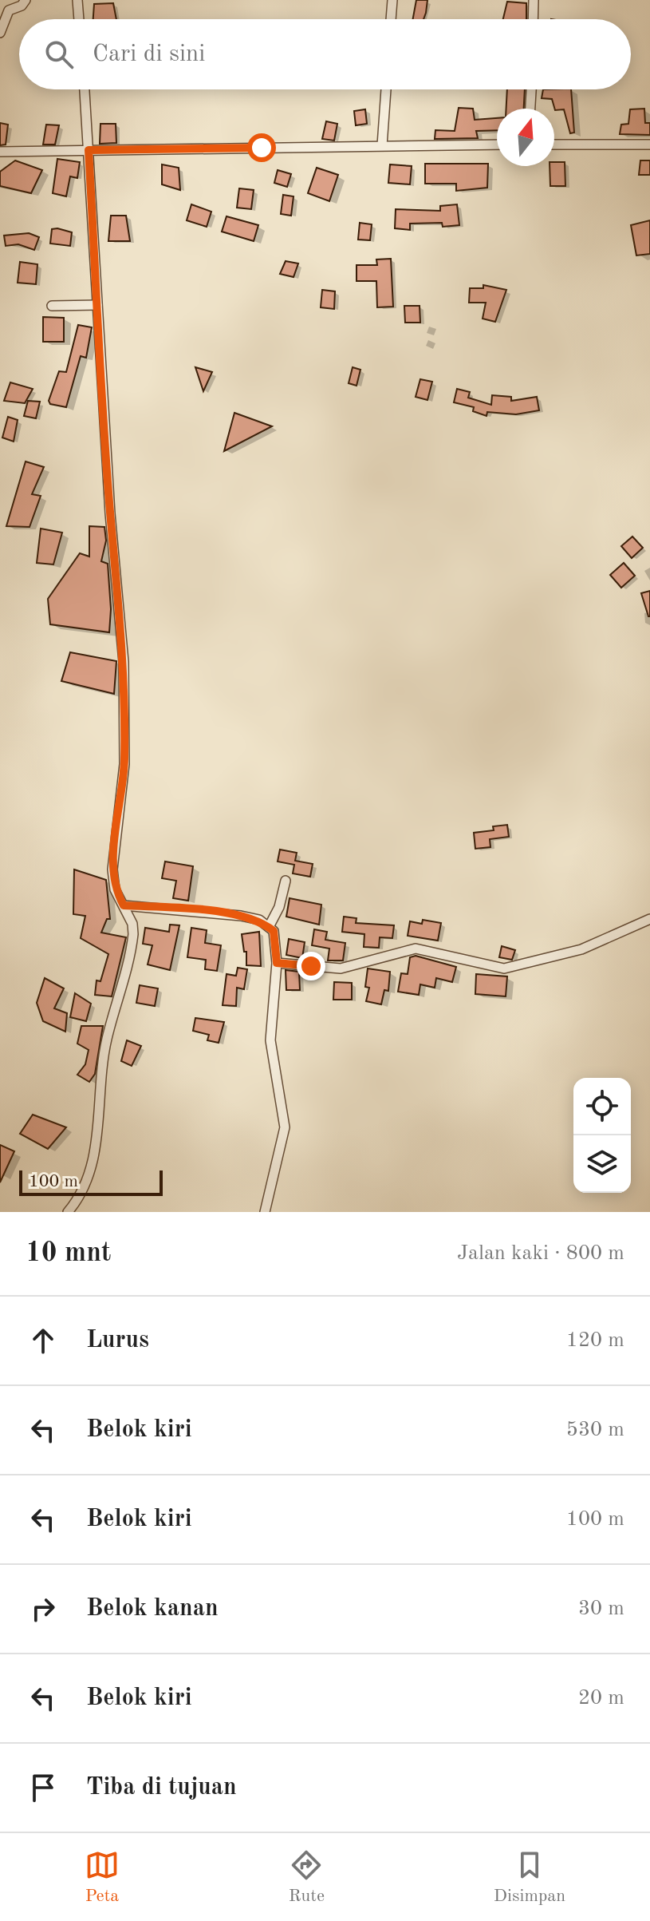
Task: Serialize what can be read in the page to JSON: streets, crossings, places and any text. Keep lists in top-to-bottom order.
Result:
{
  "scale_bar": "100 m",
  "north": "top",
  "page": {
    "search": "Cari di sini",
    "scale": "100 m",
    "heading": ["10 mnt", "Jalan kaki · 800 m"],
    "list": [
      ["Lurus", "120 m"],
      ["Belok kiri", "530 m"],
      ["Belok kiri", "100 m"],
      ["Belok kanan", "30 m"],
      ["Belok kiri", "20 m"],
      "Tiba di tujuan"
    ],
    "nav": ["Peta", "Rute", "Disimpan"]
  }
}
